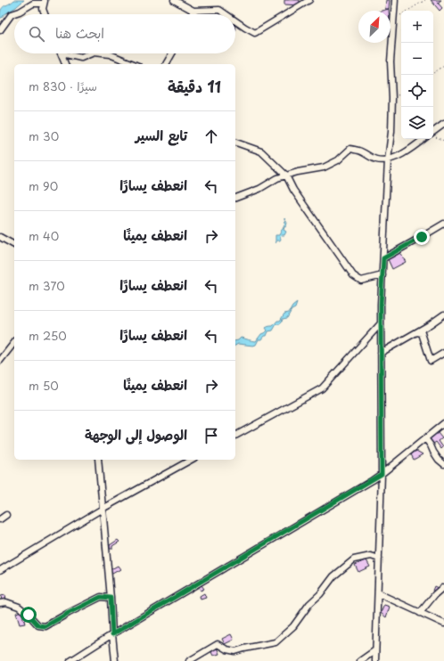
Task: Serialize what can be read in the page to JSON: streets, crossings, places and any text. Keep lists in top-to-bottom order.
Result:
{
  "north": "top right",
  "page": {
    "map_buttons": ["+", "−"],
    "search": "ابحث هنا",
    "heading": ["11 دقيقة", "سيرًا · 830 m"],
    "list": [
      ["تابع السير", "30 m"],
      ["انعطف يسارًا", "90 m"],
      ["انعطف يمينًا", "40 m"],
      ["انعطف يسارًا", "370 m"],
      ["انعطف يسارًا", "250 m"],
      ["انعطف يمينًا", "50 m"],
      "الوصول إلى الوجهة"
    ]
  }
}
